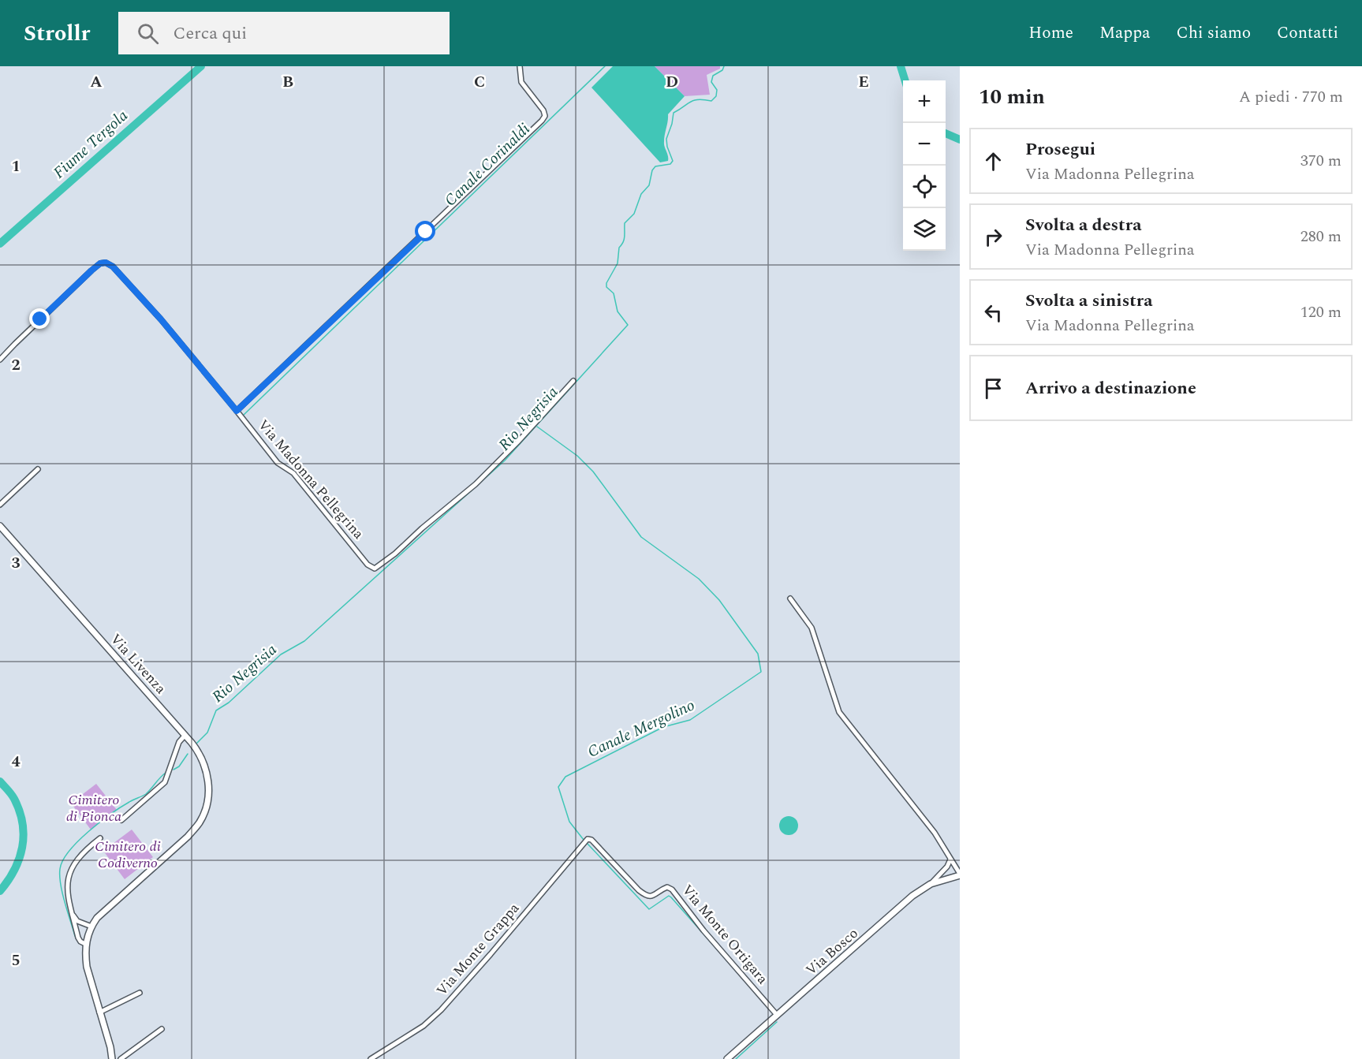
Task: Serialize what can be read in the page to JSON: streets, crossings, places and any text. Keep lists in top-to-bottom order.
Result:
{
  "streets": {
    "street": [
      "Via Madonna Pellegrina",
      "Via Livenza",
      "Via Monte Ortigara",
      "Via Monte Grappa",
      "Via Bosco"
    ]
  },
  "crossings": [
    ["Via Monte Ortigara", "Via Monte Grappa"],
    ["Via Monte Ortigara", "Via Bosco"]
  ],
  "water": [
    "Fiume Tergola",
    "Canale Corinaldi",
    "Rio Negrisia",
    "Canale Mergolino"
  ],
  "parks": ["Cimitero di Pionca", "Cimitero di Codiverno"],
  "page": {
    "header": "Strollr",
    "search": "Cerca qui",
    "nav": [
      "Home",
      "Mappa",
      "Chi siamo",
      "Contatti"
    ],
    "heading": ["10 min", "A piedi · 770 m"],
    "map_buttons": ["+", "−"],
    "list": [
      ["Prosegui", "Via Madonna Pellegrina", "370 m"],
      ["Svolta a destra", "Via Madonna Pellegrina", "280 m"],
      ["Svolta a sinistra", "Via Madonna Pellegrina", "120 m"],
      "Arrivo a destinazione"
    ]
  },
  "grid": {
    "columns": [
      "A",
      "B",
      "C",
      "D",
      "E"
    ],
    "rows": [
      "1",
      "2",
      "3",
      "4",
      "5"
    ]
  }
}
